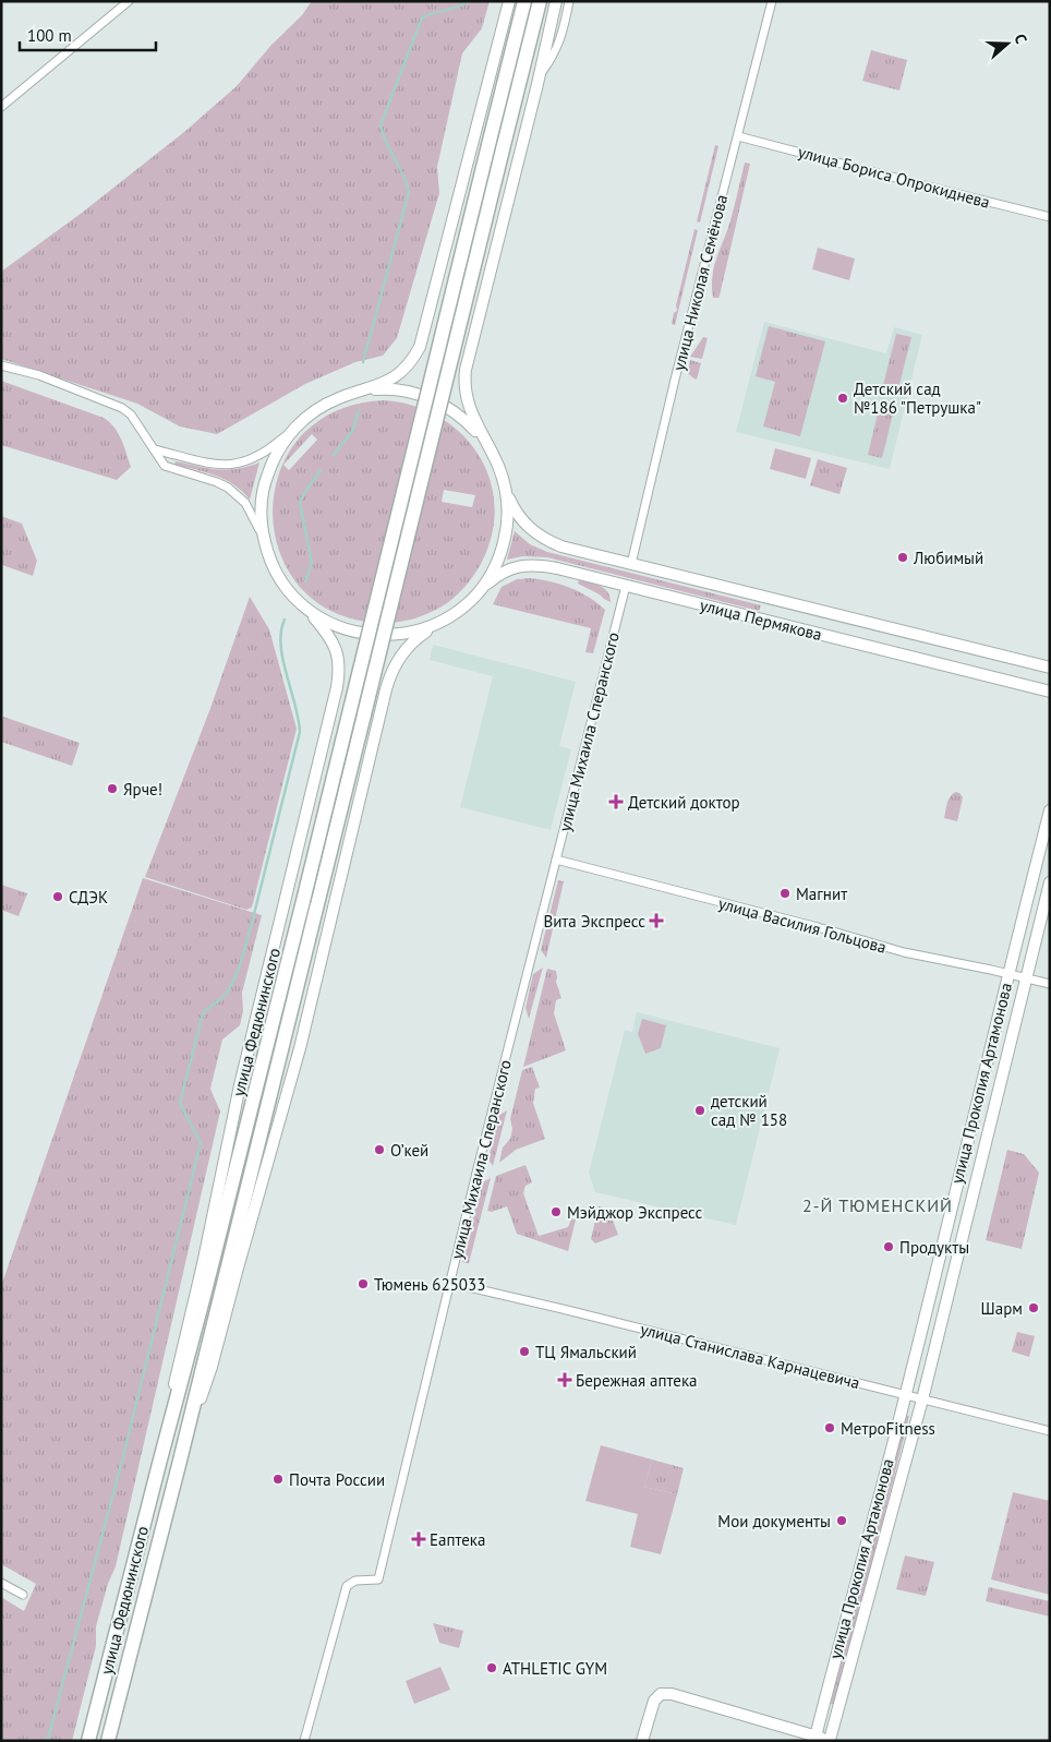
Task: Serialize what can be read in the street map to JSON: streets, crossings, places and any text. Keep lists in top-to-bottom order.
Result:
{
  "streets": {
    "highway": ["улица Федюнинского"],
    "main road": ["улица Пермякова", "улица Прокопия Артамонова"],
    "street": [
      "улица Бориса Опрокиднева",
      "улица Николая Семёнова",
      "улица Михаила Сперанского",
      "улица Василия Гольцова",
      "улица Станислава Карнацевича"
    ]
  },
  "crossings": [
    ["улица Бориса Опрокиднева", "улица Николая Семёнова"],
    ["улица Николая Семёнова", "улица Пермякова"],
    ["улица Пермякова", "улица Михаила Сперанского"],
    ["улица Михаила Сперанского", "улица Василия Гольцова"],
    ["улица Михаила Сперанского", "улица Станислава Карнацевича"],
    ["улица Василия Гольцова", "улица Прокопия Артамонова"],
    ["улица Прокопия Артамонова", "улица Станислава Карнацевича"]
  ],
  "districts": ["2-Й ТЮМЕНСКИЙ"],
  "places": {
    "other": [
      "Детский сад №186 \"Петрушка\"",
      "Любимый",
      "Ярче!",
      "Магнит",
      "СДЭК",
      "детский сад № 158",
      "О’кей",
      "Мэйджор Экспресс",
      "Продукты",
      "Тюмень 625033",
      "Шарм",
      "ТЦ Ямальский",
      "МетроFitness",
      "Почта России",
      "Мои документы",
      "ATHLETIC GYM"
    ],
    "health": [
      "Детский доктор",
      "Вита Экспресс",
      "Бережная аптека",
      "Еаптека"
    ]
  },
  "scale_bar": "100 m",
  "north": "right"
}
